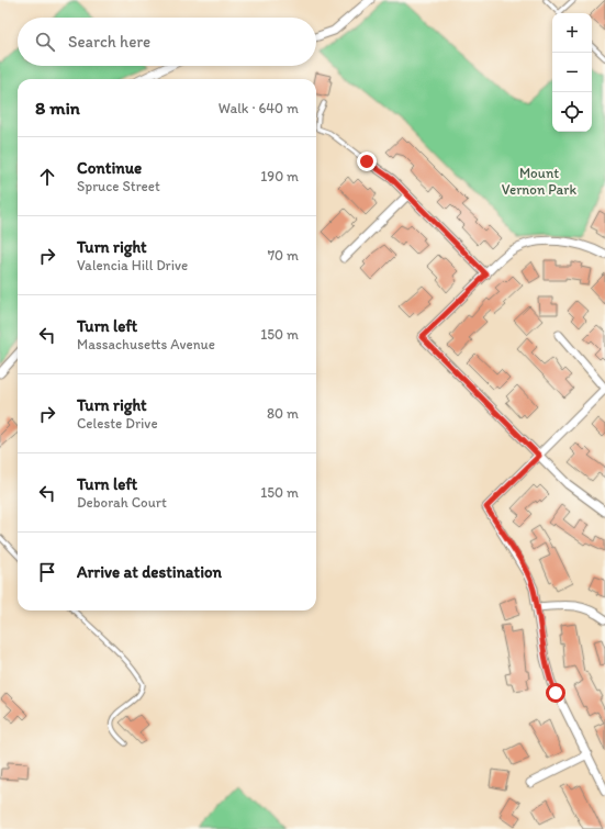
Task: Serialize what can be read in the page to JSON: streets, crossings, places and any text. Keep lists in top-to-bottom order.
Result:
{
  "parks": ["Mount Vernon Park"],
  "page": {
    "map_buttons": ["+", "−"],
    "search": "Search here",
    "heading": ["8 min", "Walk · 640 m"],
    "list": [
      ["Continue", "Spruce Street", "190 m"],
      ["Turn right", "Valencia Hill Drive", "70 m"],
      ["Turn left", "Massachusetts Avenue", "150 m"],
      ["Turn right", "Celeste Drive", "80 m"],
      ["Turn left", "Deborah Court", "150 m"],
      "Arrive at destination"
    ]
  }
}
